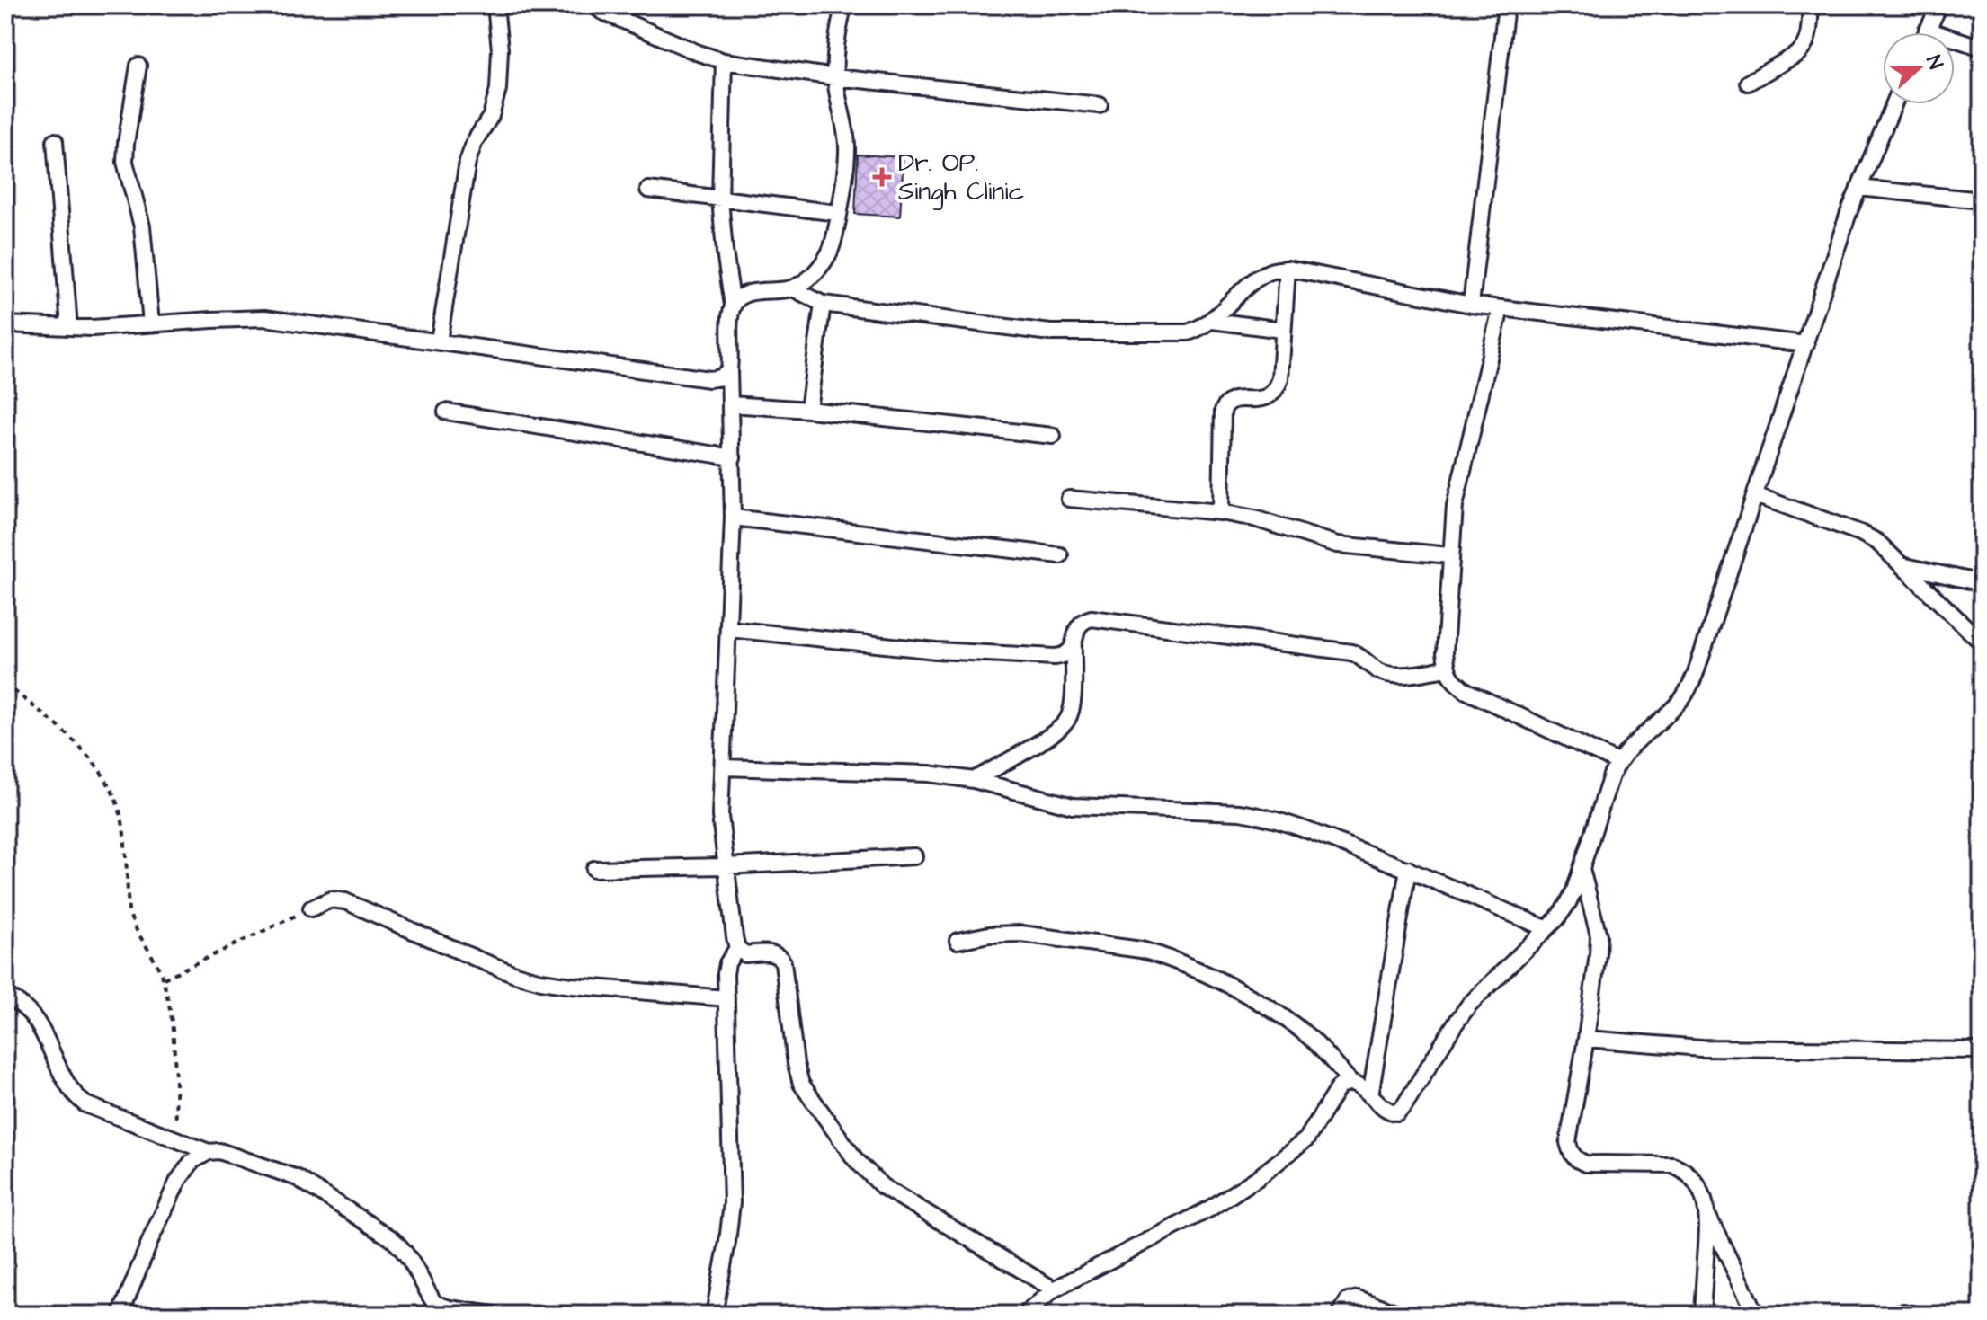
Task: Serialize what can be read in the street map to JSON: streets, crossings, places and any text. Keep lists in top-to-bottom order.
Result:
{
  "places": {
    "health": ["Dr. OP. Singh Clinic"]
  },
  "north": "right"
}
